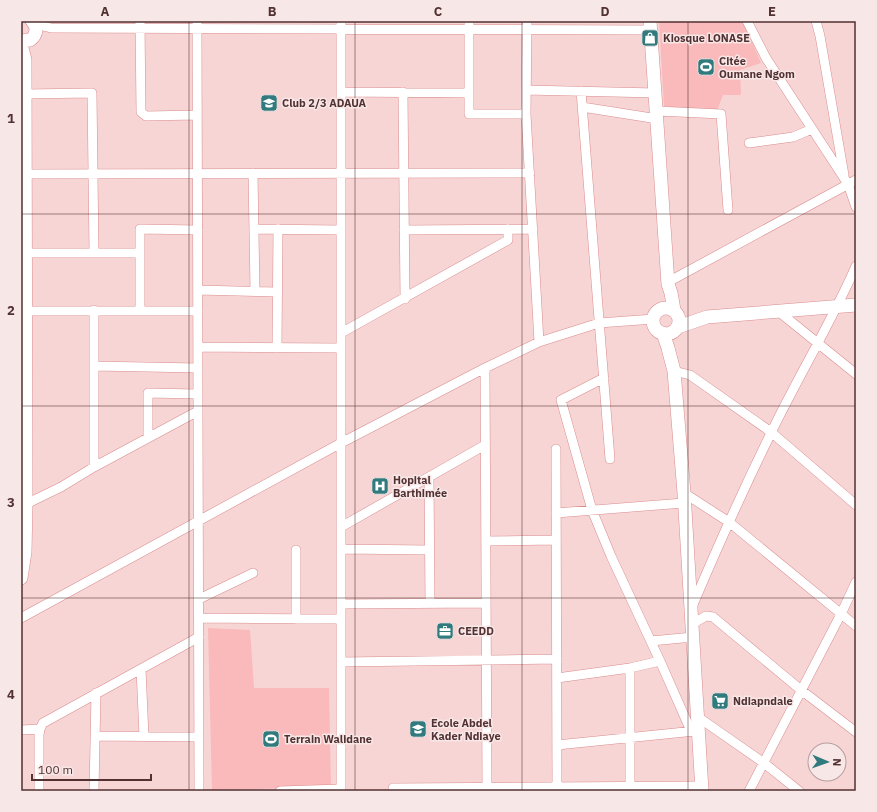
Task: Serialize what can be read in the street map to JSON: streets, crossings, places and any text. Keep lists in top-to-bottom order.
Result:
{
  "places": {
    "shop": ["Kiosque LONASE"],
    "sports": ["Citée Oumane Ngom", "Terrain Walidane"],
    "school or university": ["Club 2/3 ADAUA", "Ecole Abdel Kader Ndiaye"],
    "hospital": ["Hopital Barthimée"],
    "office": ["CEEDD"],
    "supermarket": ["Ndiapndale"]
  },
  "scale_bar": "100 m",
  "north": "right",
  "grid": {
    "columns": [
      "A",
      "B",
      "C",
      "D",
      "E"
    ],
    "rows": [
      "1",
      "2",
      "3",
      "4"
    ]
  }
}
